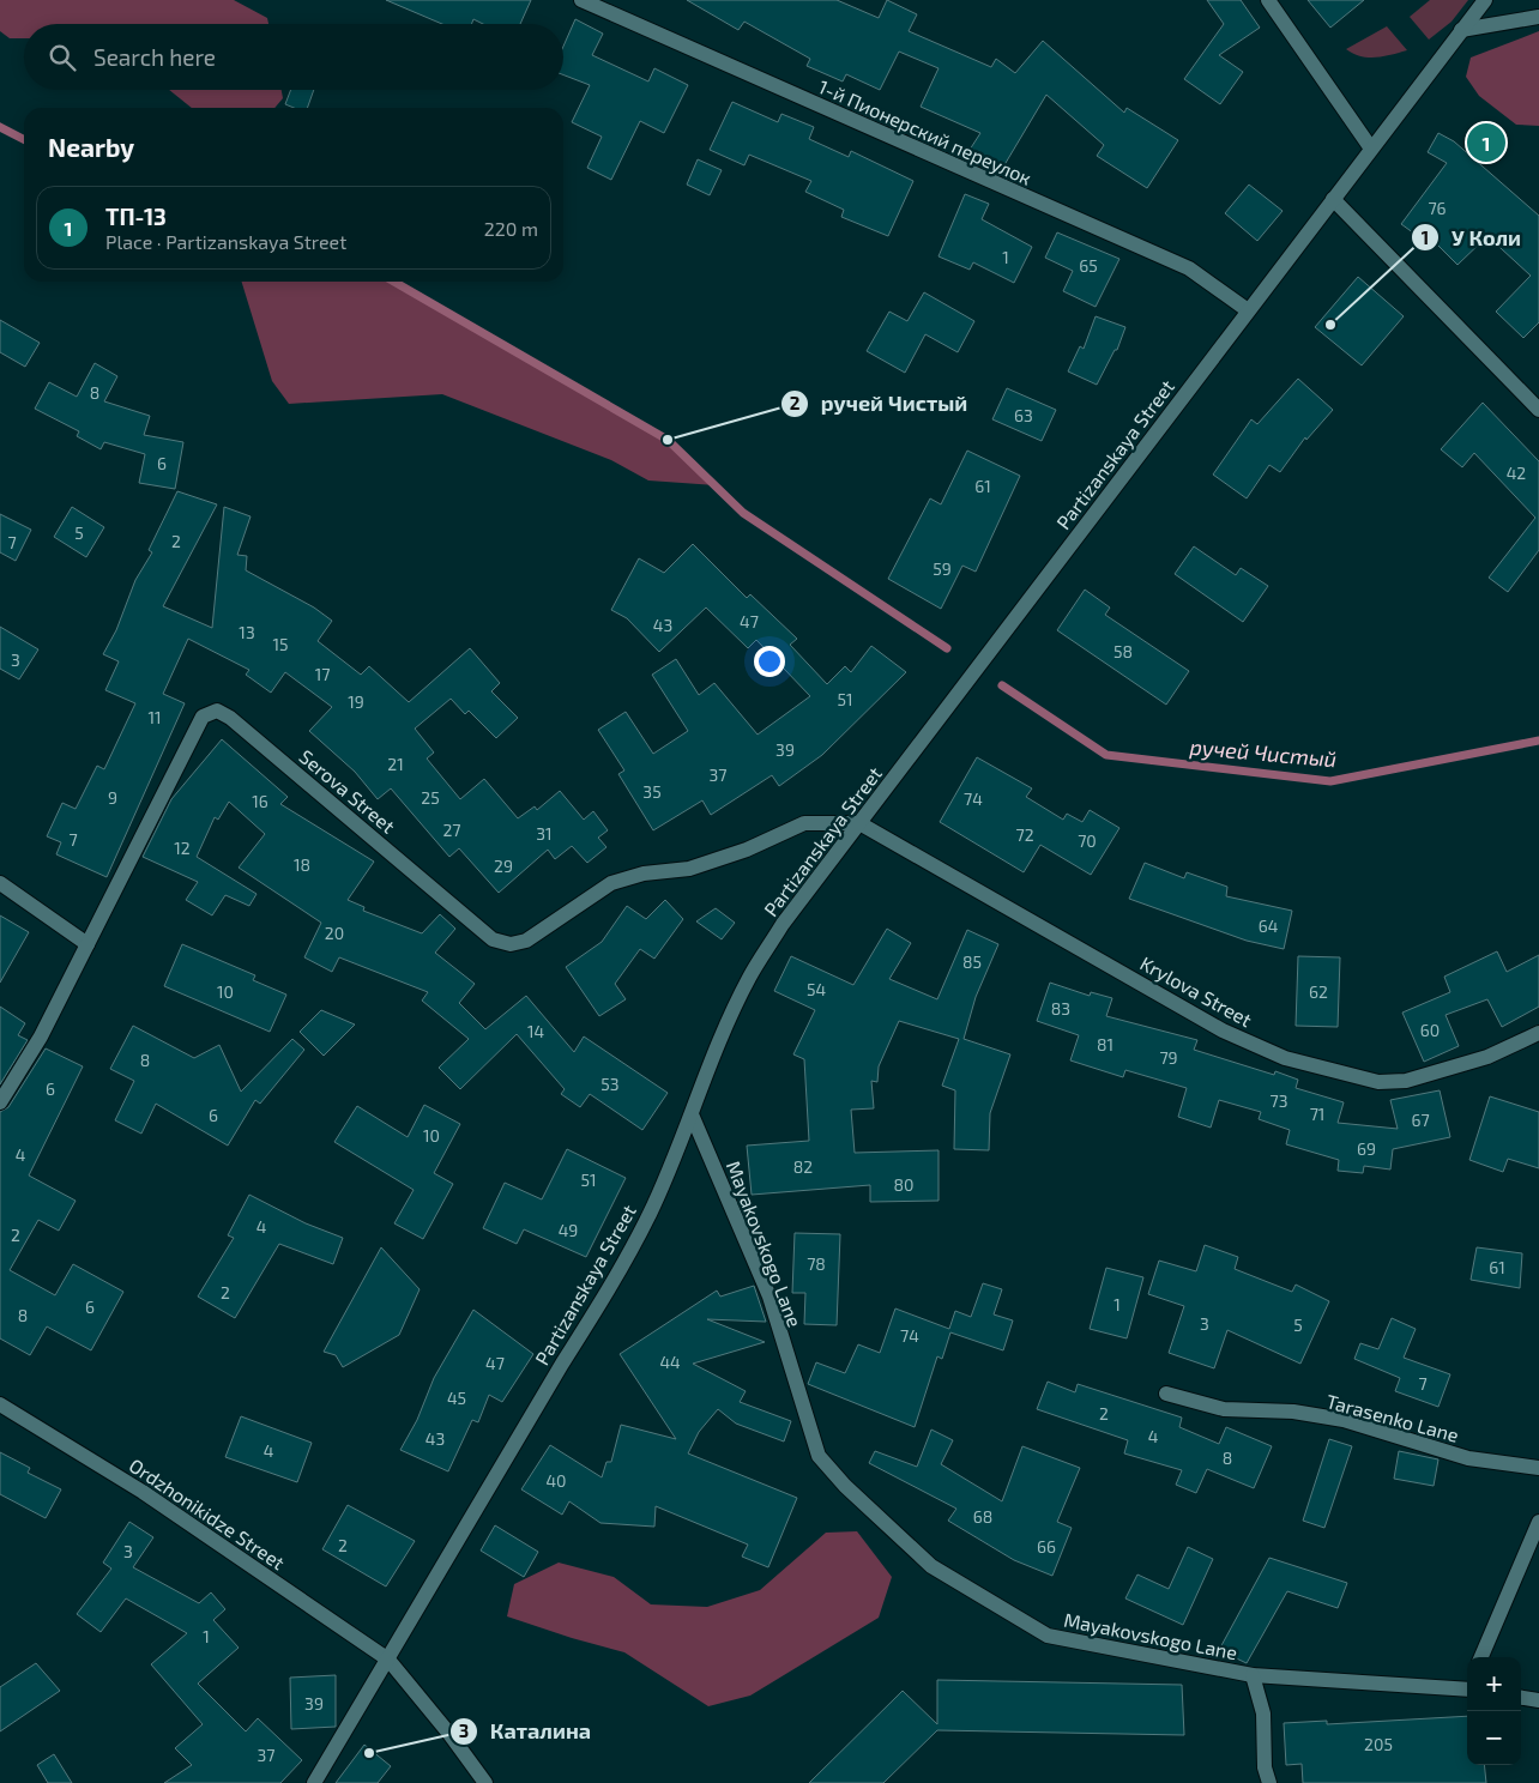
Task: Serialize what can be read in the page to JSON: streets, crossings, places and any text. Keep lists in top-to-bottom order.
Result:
{
  "streets": {
    "street": [
      "1-й Пионерский переулок",
      "Partizanskaya Street",
      "Serova Street",
      "Krylova Street",
      "Mayakovskogo Lane",
      "Tarasenko Lane",
      "Ordzhonikidze Street"
    ]
  },
  "crossings": [
    ["1-й Пионерский переулок", "Partizanskaya Street"],
    ["Partizanskaya Street", "Serova Street"],
    ["Partizanskaya Street", "Krylova Street"],
    ["Partizanskaya Street", "Mayakovskogo Lane"],
    ["Partizanskaya Street", "Ordzhonikidze Street"],
    ["Serova Street", "Krylova Street"]
  ],
  "water": ["ручей Чистый"],
  "places": ["У Коли", "ручей Чистый", "Каталина"],
  "house_numbers": [
    "76",
    "1",
    "65",
    "8",
    "63",
    "6",
    "42",
    "61",
    "5",
    "2",
    "7",
    "59",
    "47",
    "43",
    "13",
    "15",
    "58",
    "3",
    "17",
    "51",
    "19",
    "11",
    "39",
    "21",
    "37",
    "35",
    "9",
    "25",
    "74",
    "16",
    "27",
    "31",
    "72",
    "7",
    "70",
    "12",
    "18",
    "29",
    "64",
    "20",
    "85",
    "54",
    "10",
    "62",
    "83",
    "60",
    "14",
    "81",
    "79",
    "8",
    "53",
    "6",
    "73",
    "71",
    "6",
    "67",
    "10",
    "69",
    "4",
    "82",
    "51",
    "80",
    "4",
    "49",
    "2",
    "78",
    "61",
    "2",
    "1",
    "6",
    "8",
    "3",
    "5",
    "74",
    "44",
    "47",
    "7",
    "45",
    "2",
    "4",
    "43",
    "4",
    "8",
    "40",
    "68",
    "2",
    "66",
    "3",
    "1",
    "39",
    "205",
    "37"
  ],
  "page": {
    "search": "Search here",
    "heading": "Nearby",
    "pins": "1",
    "list": [
      {
        "mark": "1",
        "name": "ТП-13",
        "note": "Place · Partizanskaya Street",
        "value": "220 m"
      }
    ],
    "map_buttons": ["+", "−"]
  }
}
